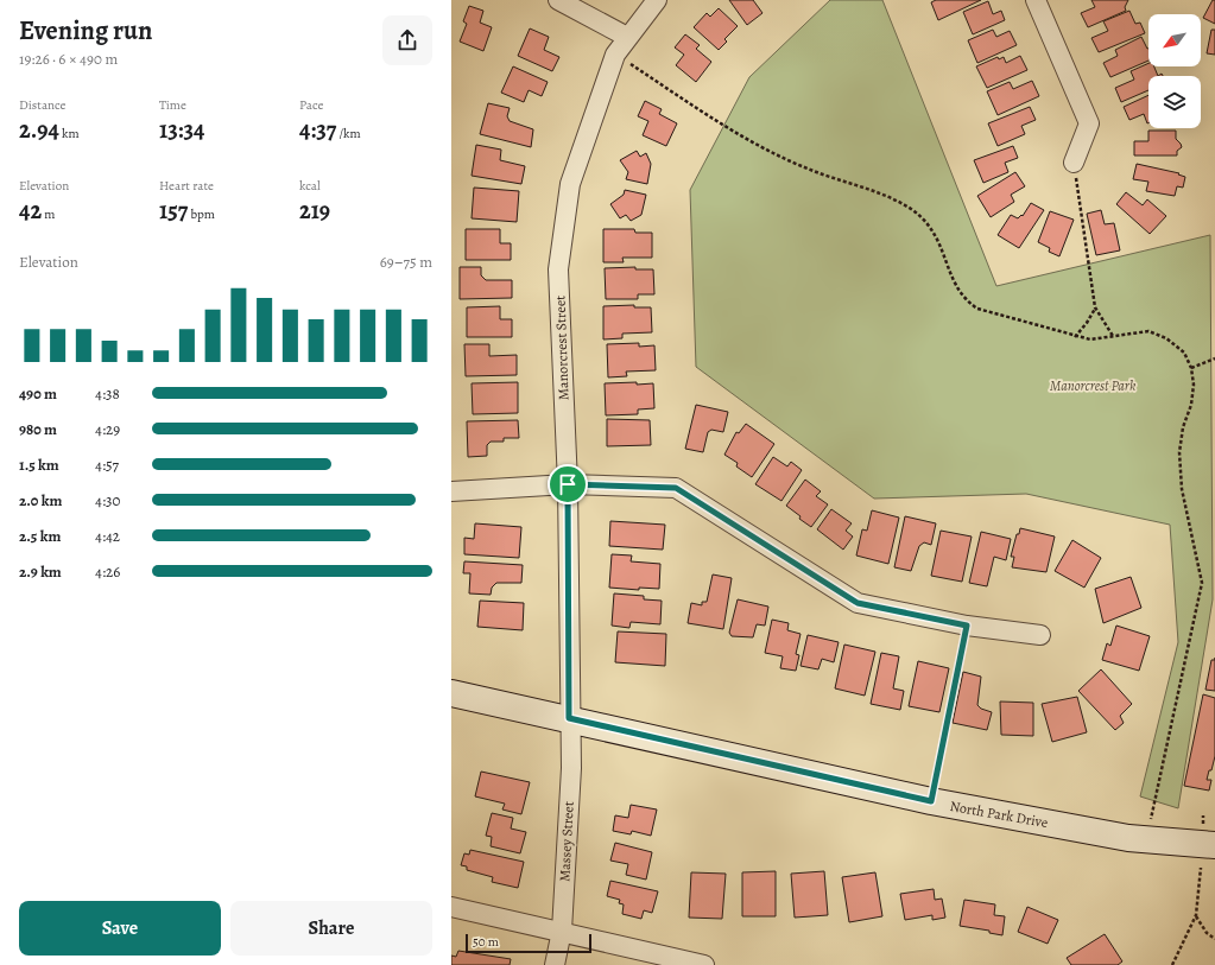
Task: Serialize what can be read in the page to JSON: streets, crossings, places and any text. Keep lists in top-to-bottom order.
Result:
{
  "streets": {
    "main road": ["North Park Drive"],
    "street": ["Manorcrest Street", "Massey Street"]
  },
  "crossings": [
    ["Manorcrest Street", "North Park Drive"],
    ["Manorcrest Street", "Massey Street"],
    ["North Park Drive", "Massey Street"]
  ],
  "parks": ["Manorcrest Park"],
  "scale_bar": "50 m",
  "north": "bottom left",
  "page": {
    "heading": ["Evening run", "19:26 · 6 × 490 m"],
    "stats": [
      ["Distance", "2.94 km"],
      ["Time", "13:34"],
      ["Pace", "4:37 /km"],
      ["Elevation", "42 m"],
      ["Heart rate", "157 bpm"],
      ["kcal", "219"]
    ],
    "chart": ["Elevation", "69–75 m"],
    "list": [
      {
        "name": "490 m",
        "note": "4:38"
      },
      {
        "name": "980 m",
        "note": "4:29"
      },
      {
        "name": "1.5 km",
        "note": "4:57"
      },
      {
        "name": "2.0 km",
        "note": "4:30"
      },
      {
        "name": "2.5 km",
        "note": "4:42"
      },
      {
        "name": "2.9 km",
        "note": "4:26"
      }
    ],
    "buttons": ["Save", "Share"],
    "scale": "50 m"
  }
}
